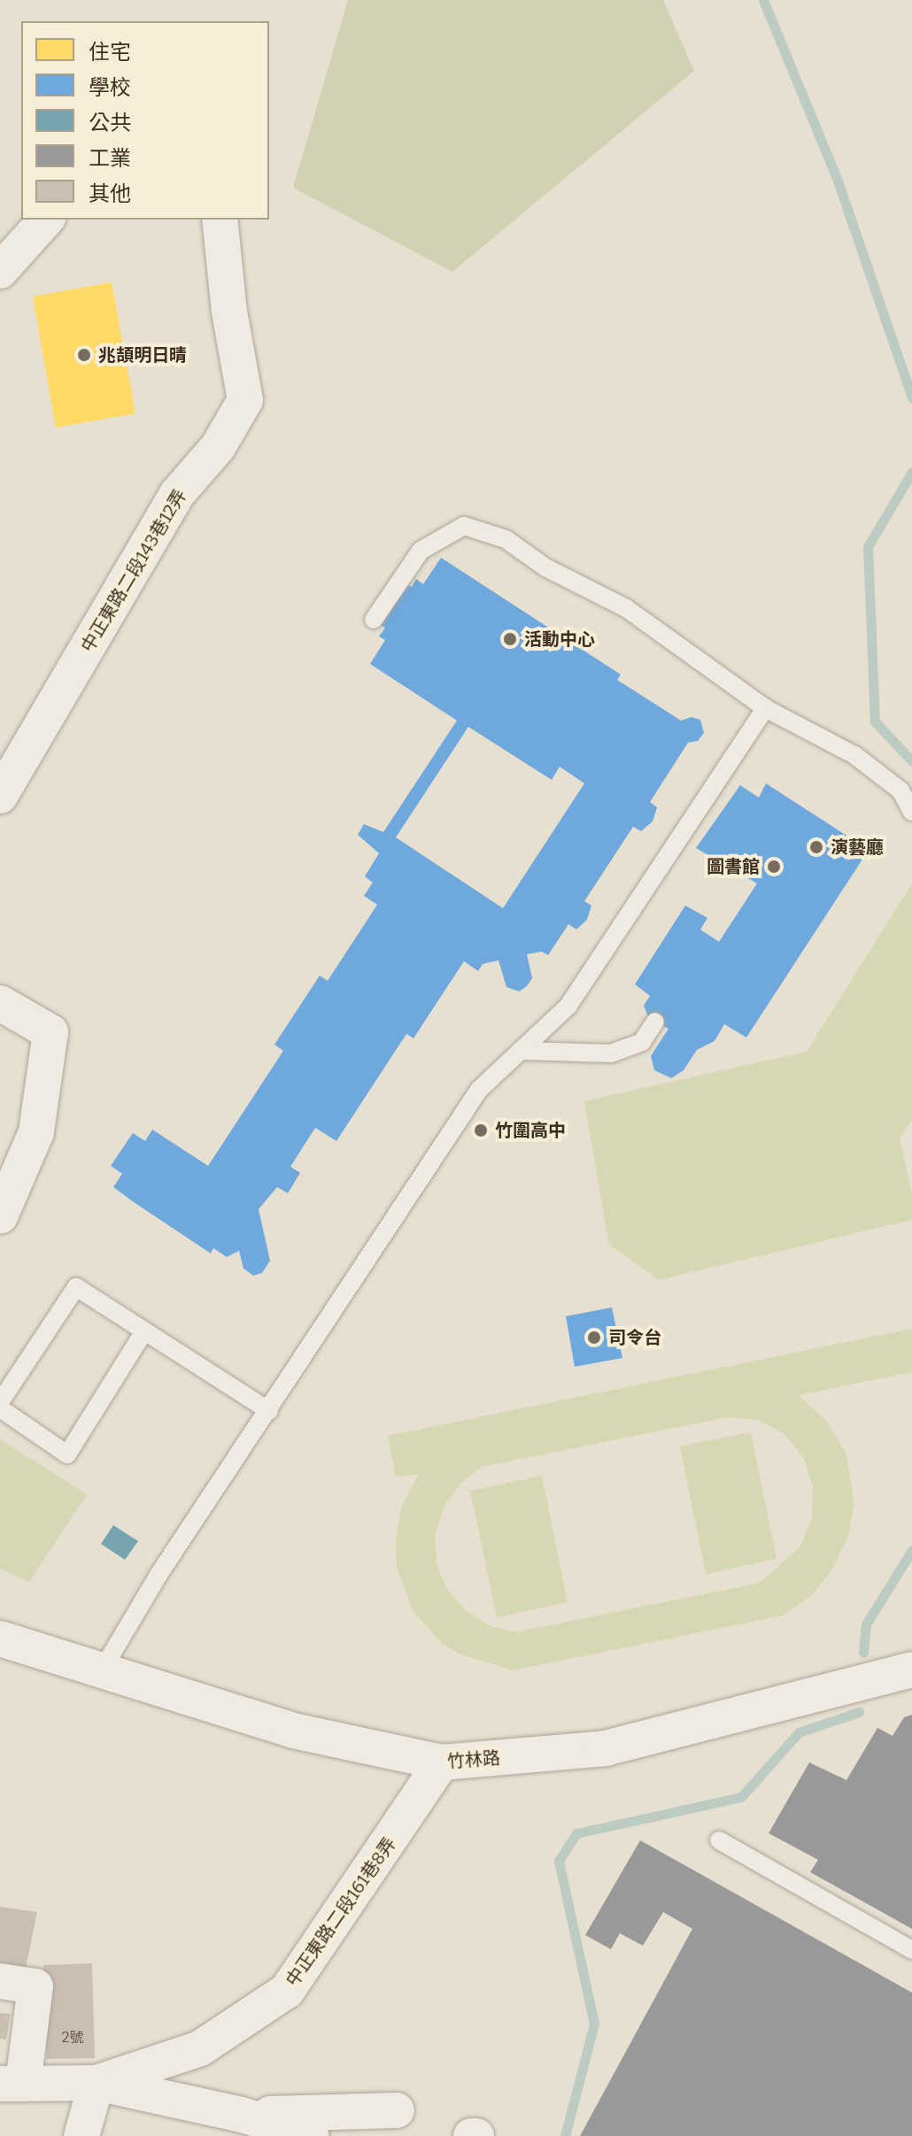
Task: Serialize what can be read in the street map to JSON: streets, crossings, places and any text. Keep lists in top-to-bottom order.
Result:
{
  "streets": {
    "street": ["中正東路二段143巷12弄", "竹林路", "中正東路二段161巷8弄"]
  },
  "crossings": [
    ["竹林路", "中正東路二段161巷8弄"]
  ],
  "places": [
    "兆頡明日晴",
    "活動中心",
    "演藝廳",
    "圖書館",
    "竹圍高中",
    "司令台"
  ],
  "house_numbers": ["2號"],
  "legend": [
    "住宅",
    "學校",
    "公共",
    "工業",
    "其他"
  ]
}
